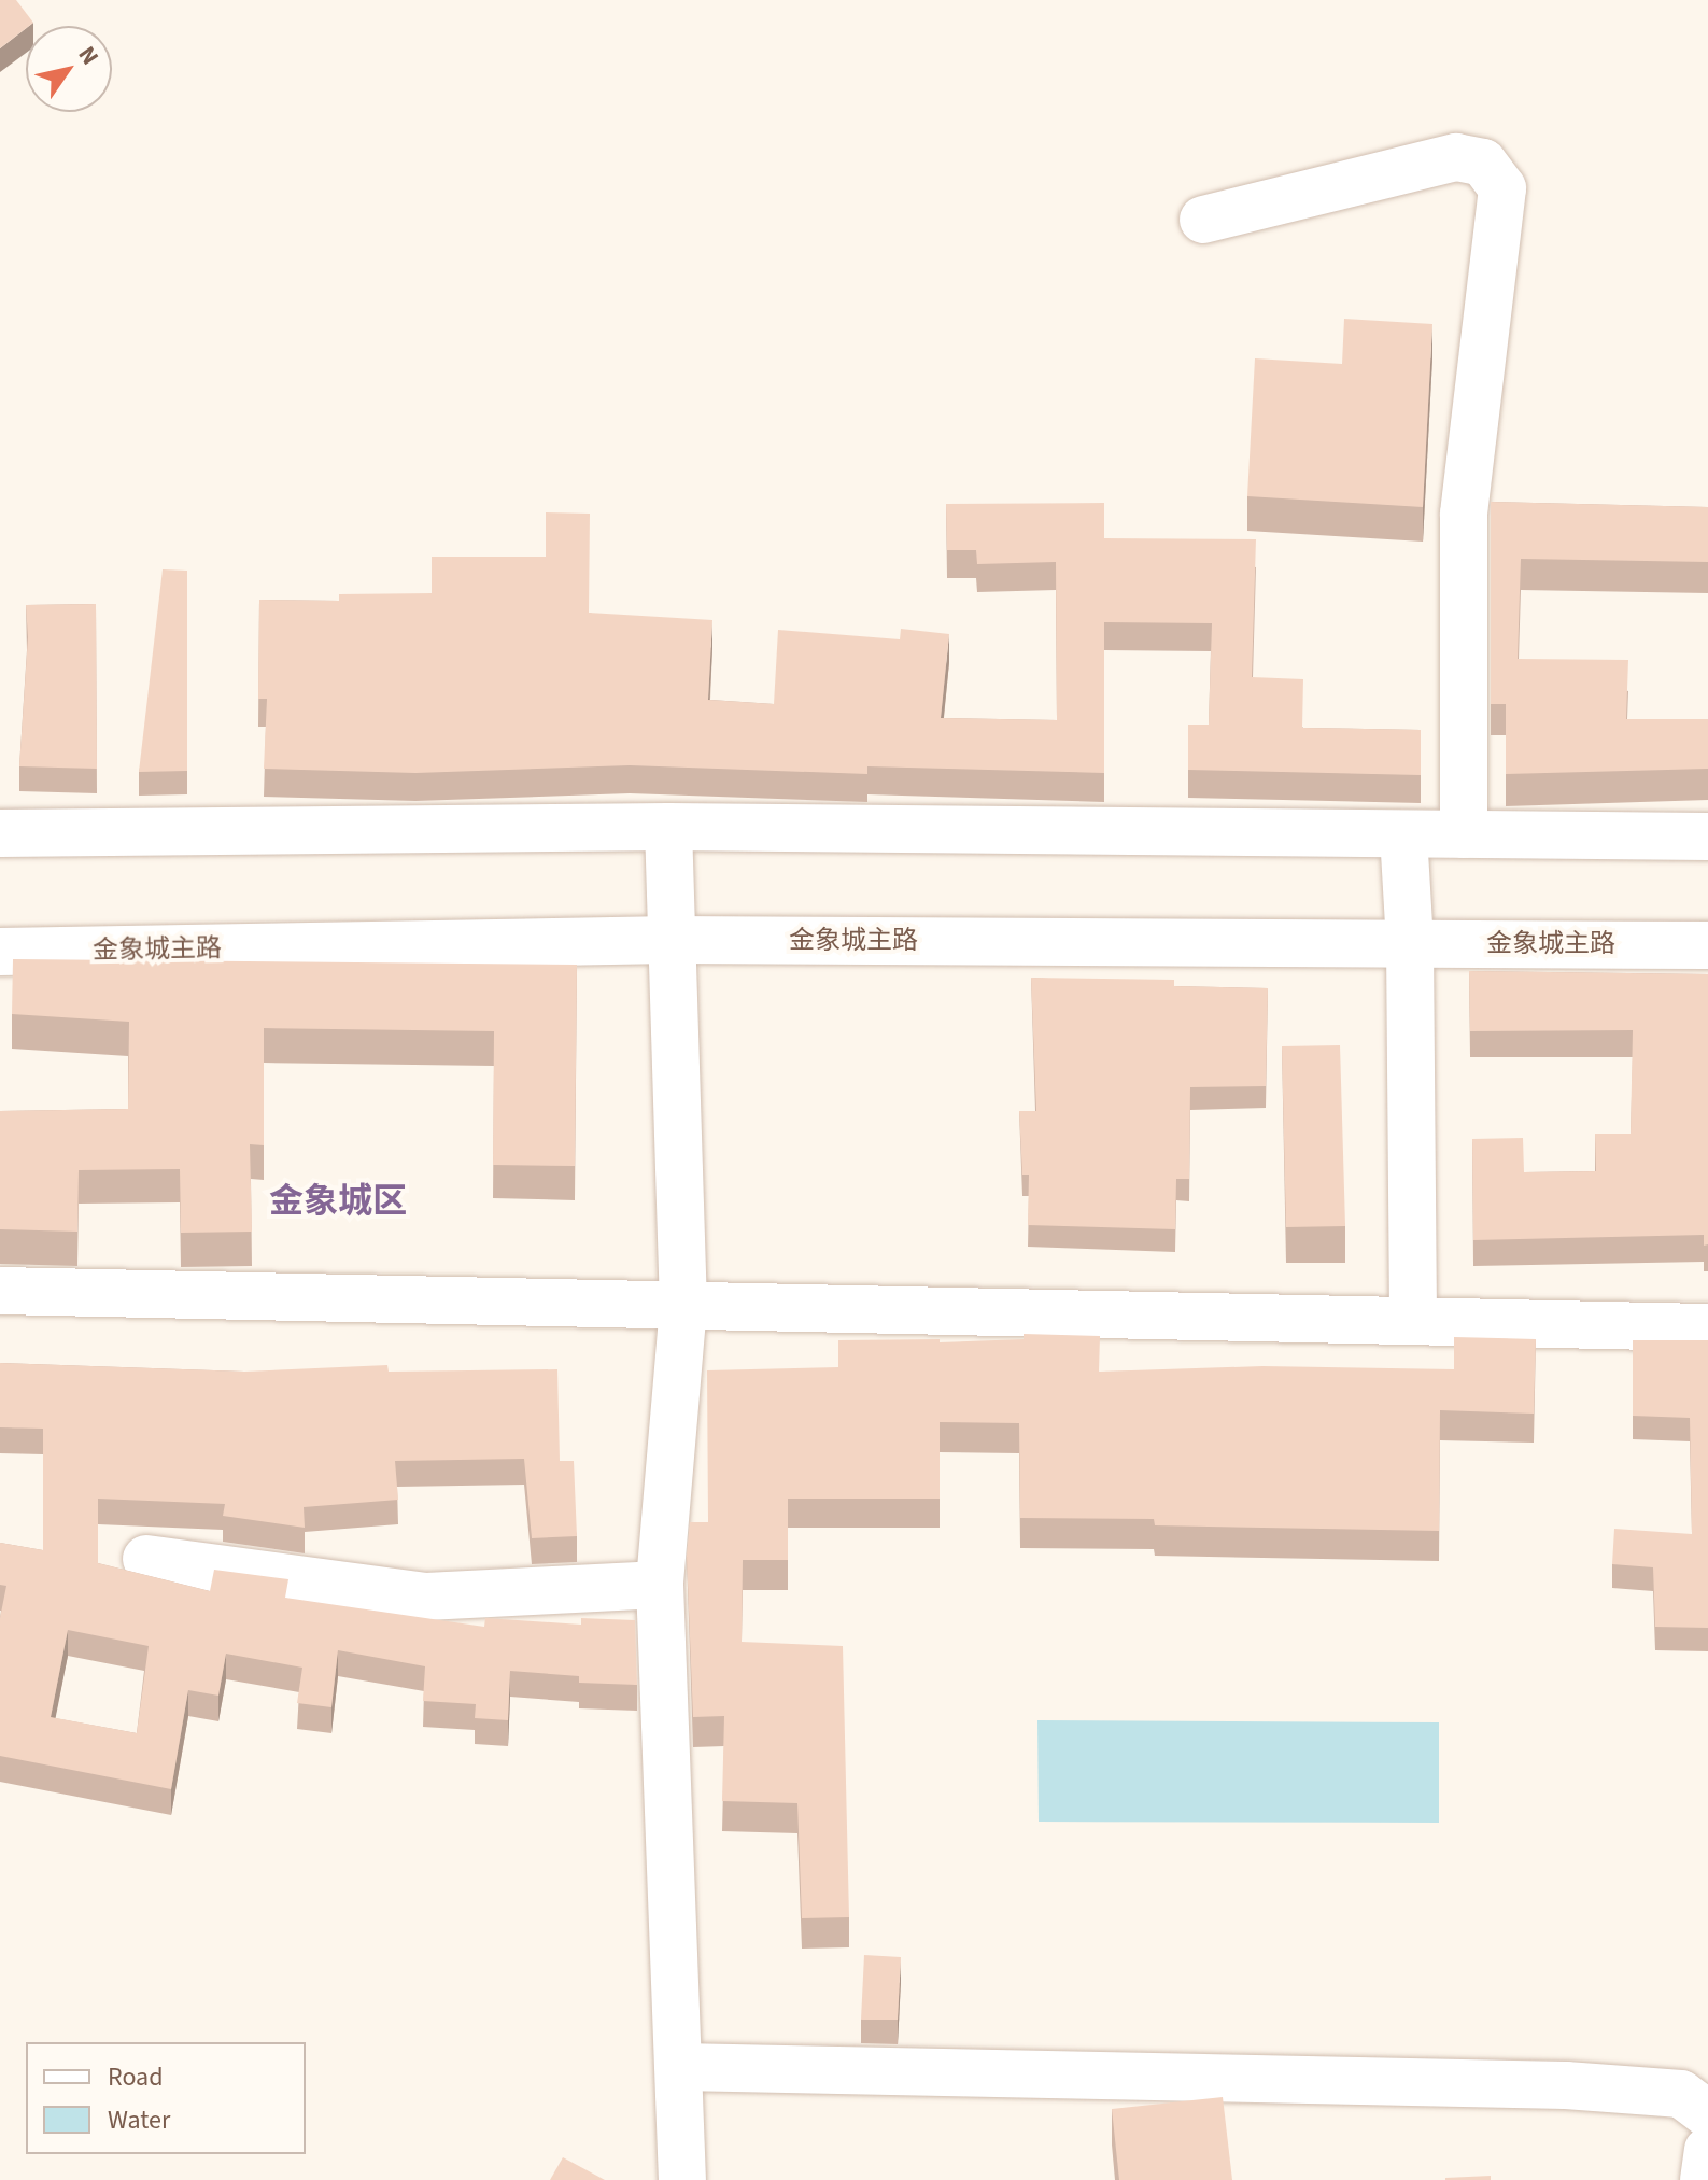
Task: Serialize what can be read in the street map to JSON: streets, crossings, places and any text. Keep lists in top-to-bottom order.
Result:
{
  "streets": {
    "street": ["金象城主路"]
  },
  "districts": ["金象城区"],
  "legend": ["Road", "Water"],
  "north": "top right"
}
